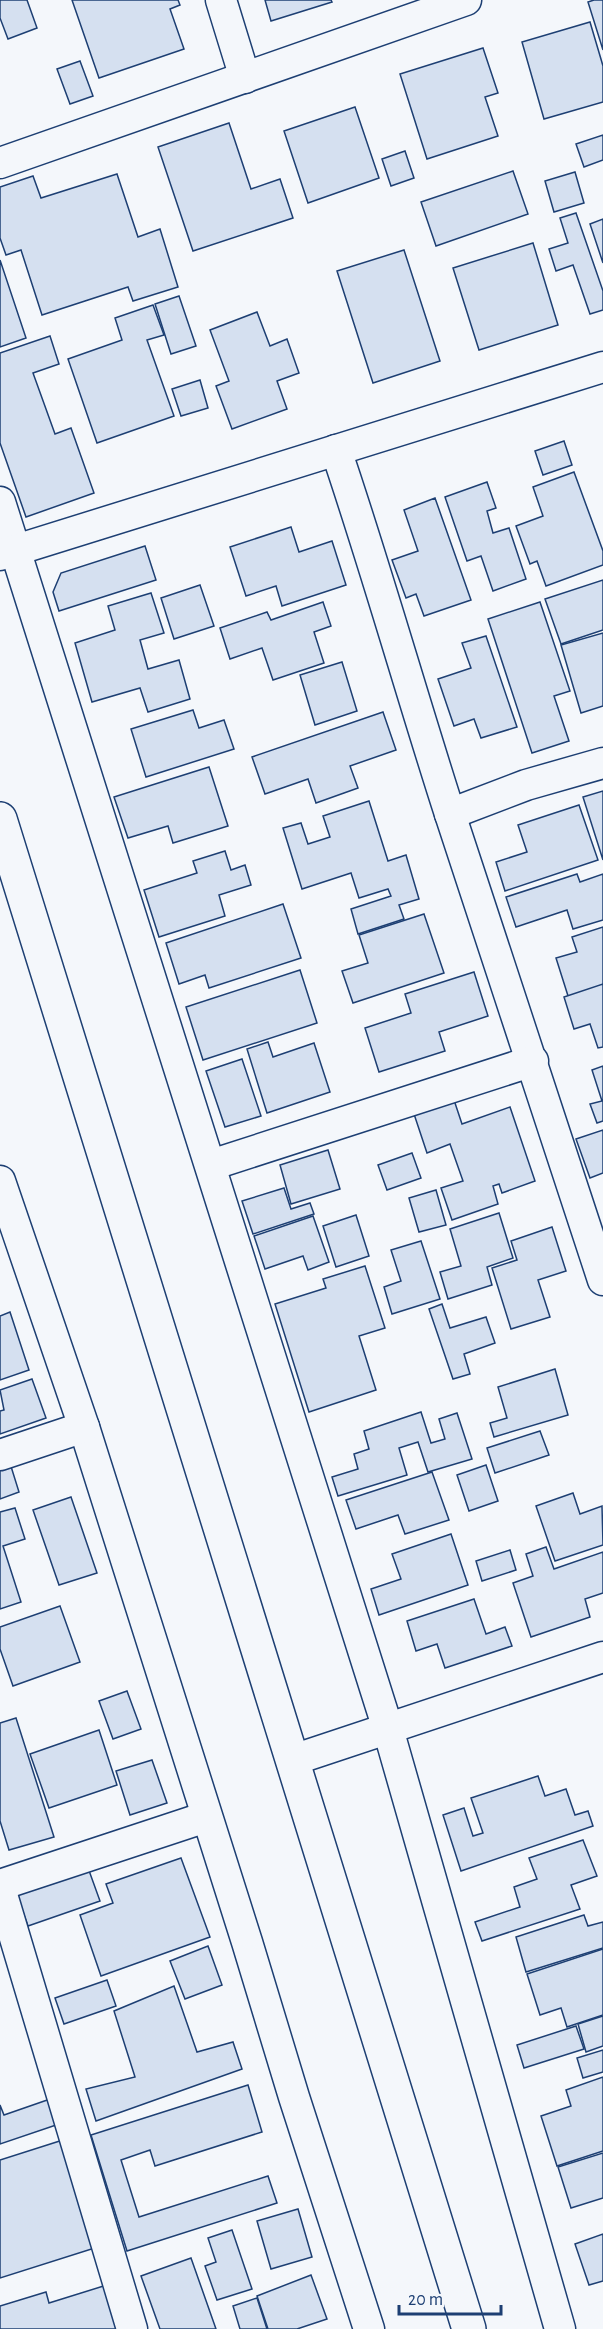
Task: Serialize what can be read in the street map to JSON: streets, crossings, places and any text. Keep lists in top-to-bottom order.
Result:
{
  "scale_bar": "20 m"
}
